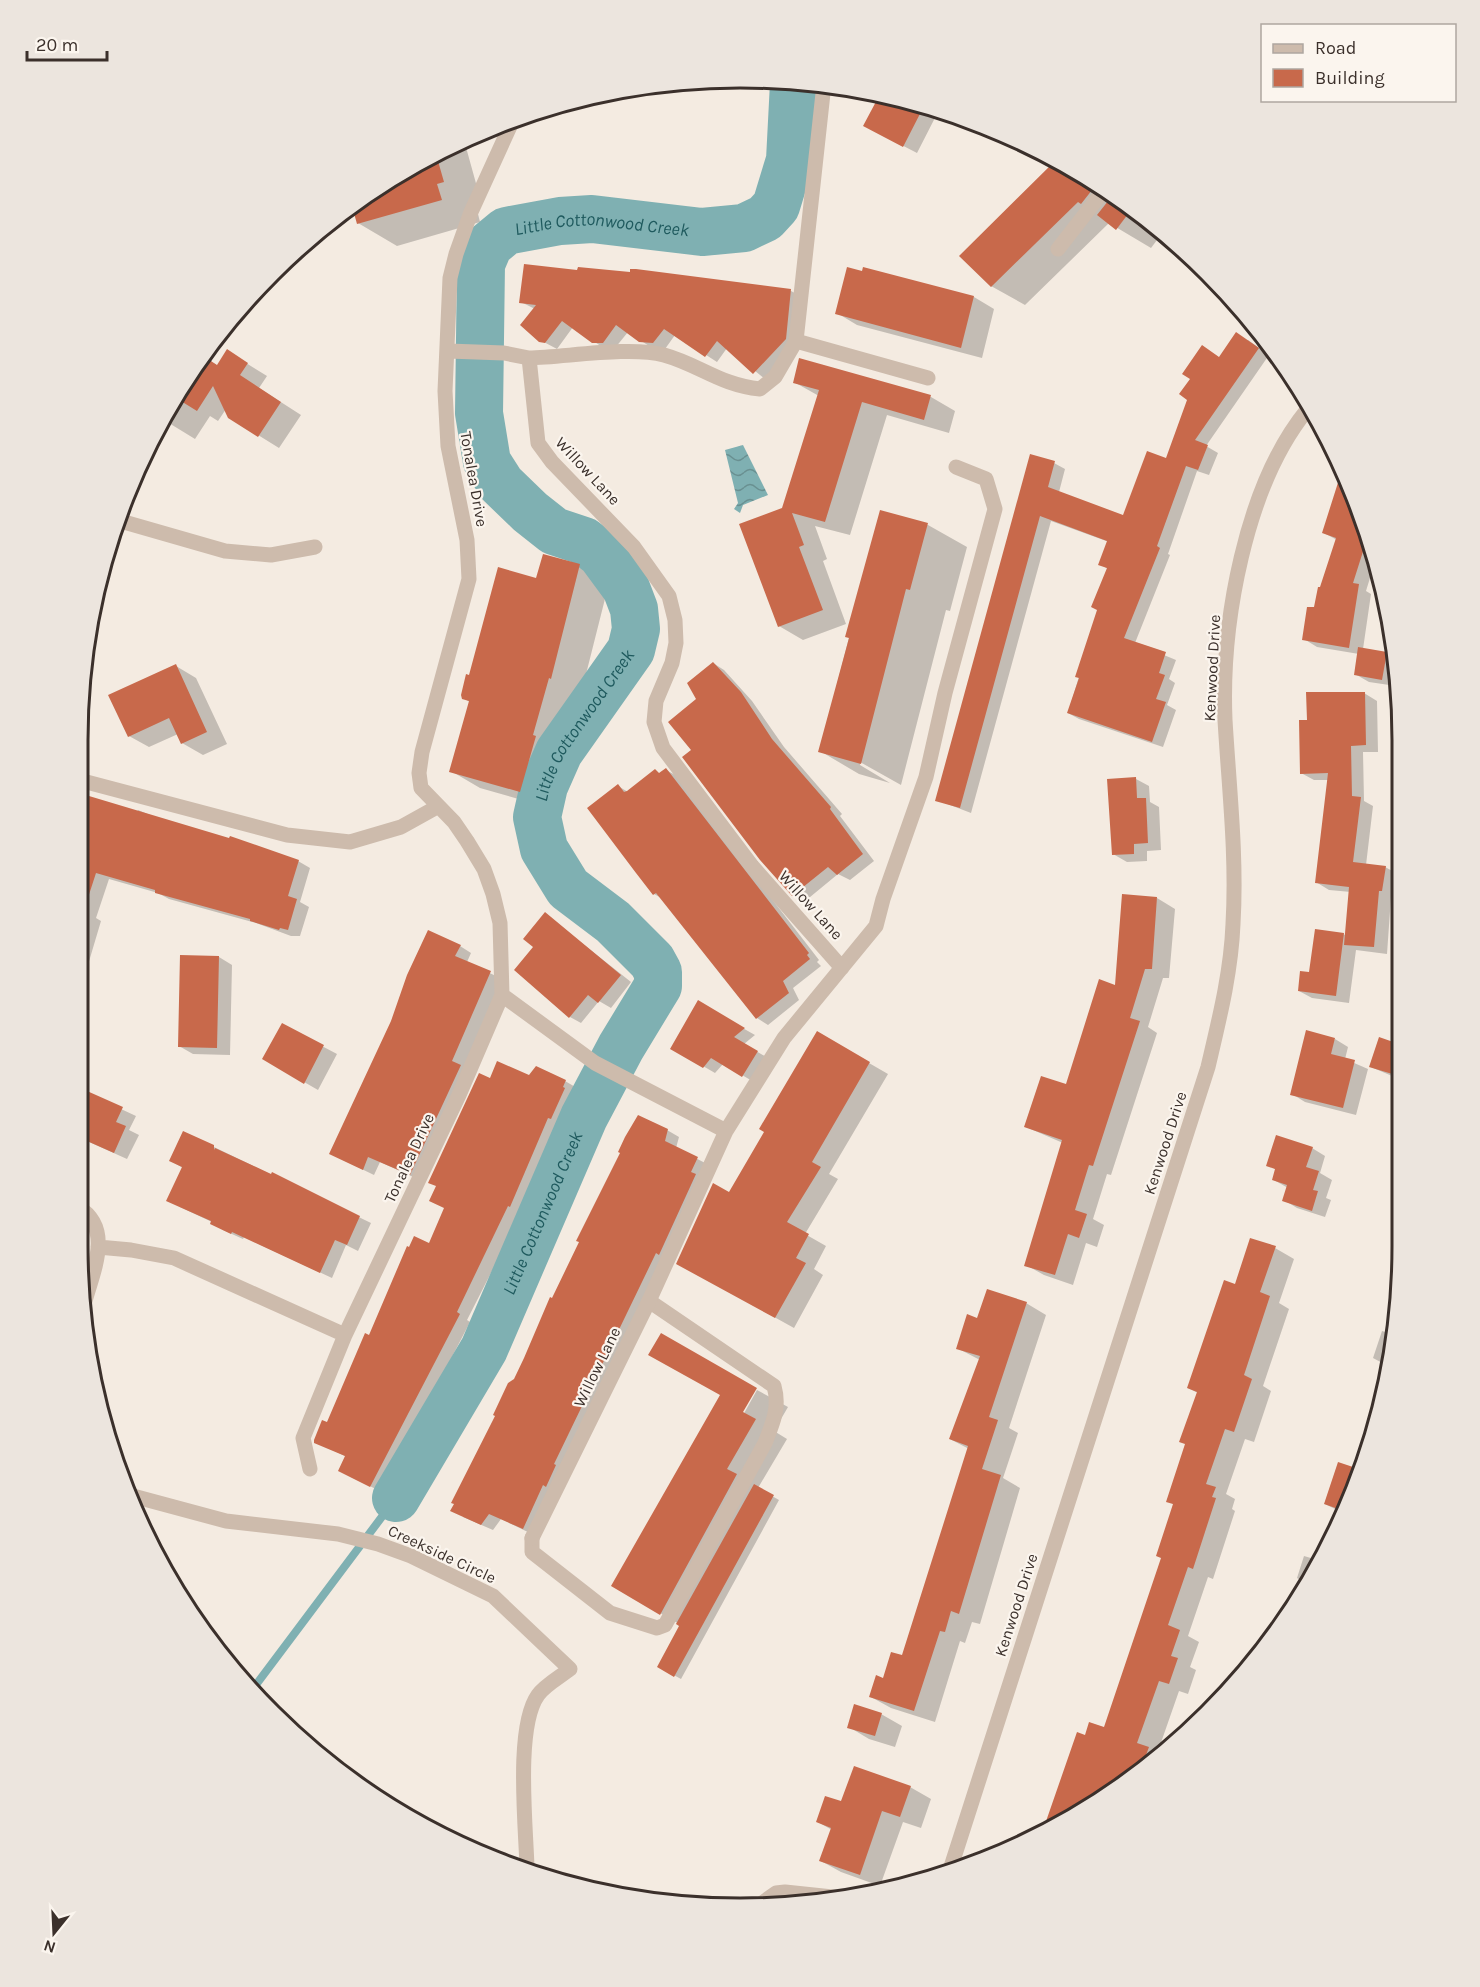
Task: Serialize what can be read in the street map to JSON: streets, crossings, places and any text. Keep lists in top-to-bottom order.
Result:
{
  "streets": {
    "street": [
      "Willow Lane",
      "Tonalea Drive",
      "Kenwood Drive",
      "Creekside Circle"
    ]
  },
  "water": ["Little Cottonwood Creek"],
  "legend": ["Road", "Building"],
  "scale_bar": "20 m",
  "north": "bottom"
}
